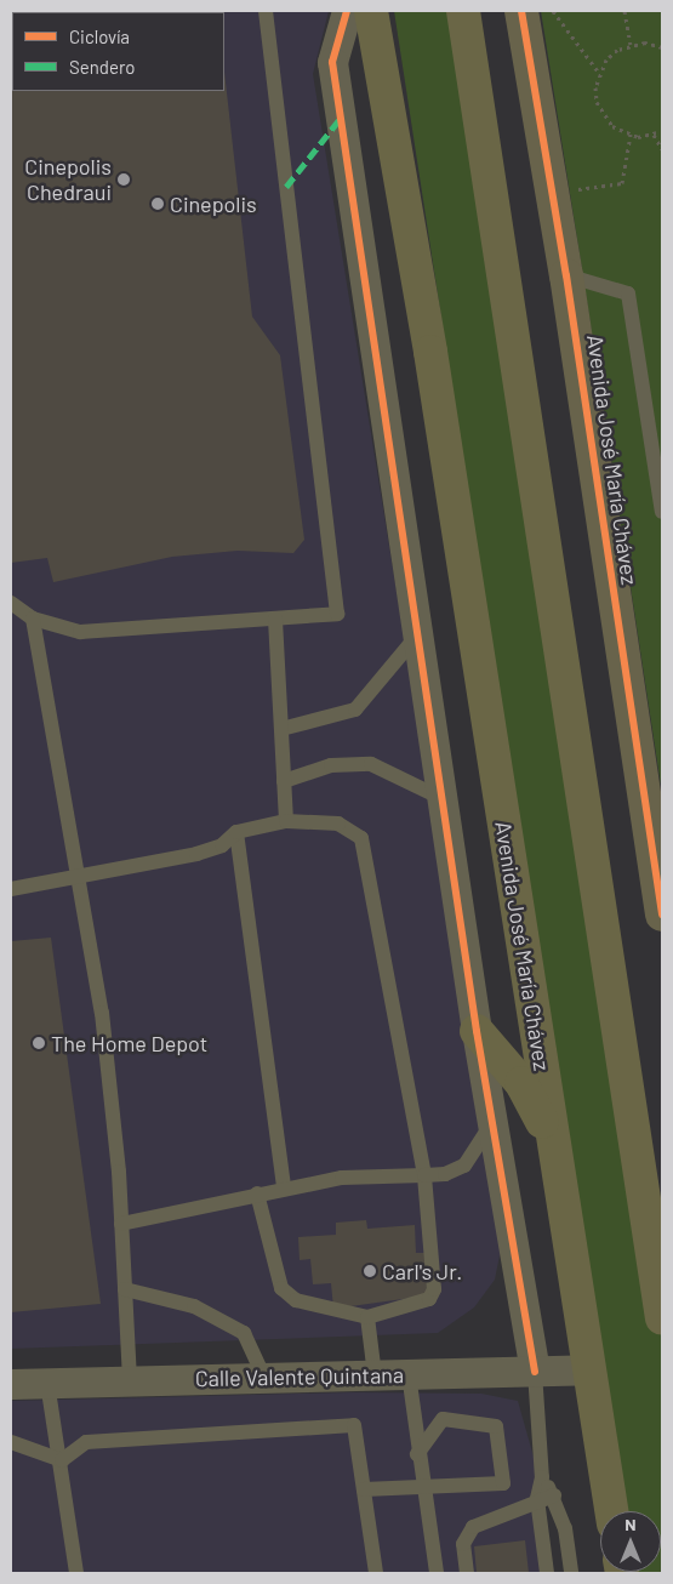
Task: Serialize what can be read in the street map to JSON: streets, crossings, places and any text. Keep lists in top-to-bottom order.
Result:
{
  "streets": {
    "main road": ["Avenida José María Chávez"],
    "street": ["Calle Valente Quintana"]
  },
  "crossings": [
    ["Avenida José María Chávez", "Calle Valente Quintana"]
  ],
  "places": [
    "Cinepolis Chedraui",
    "Cinepolis",
    "The Home Depot",
    "Carl's Jr."
  ],
  "legend": ["Ciclovía", "Sendero"],
  "north": "top"
}
